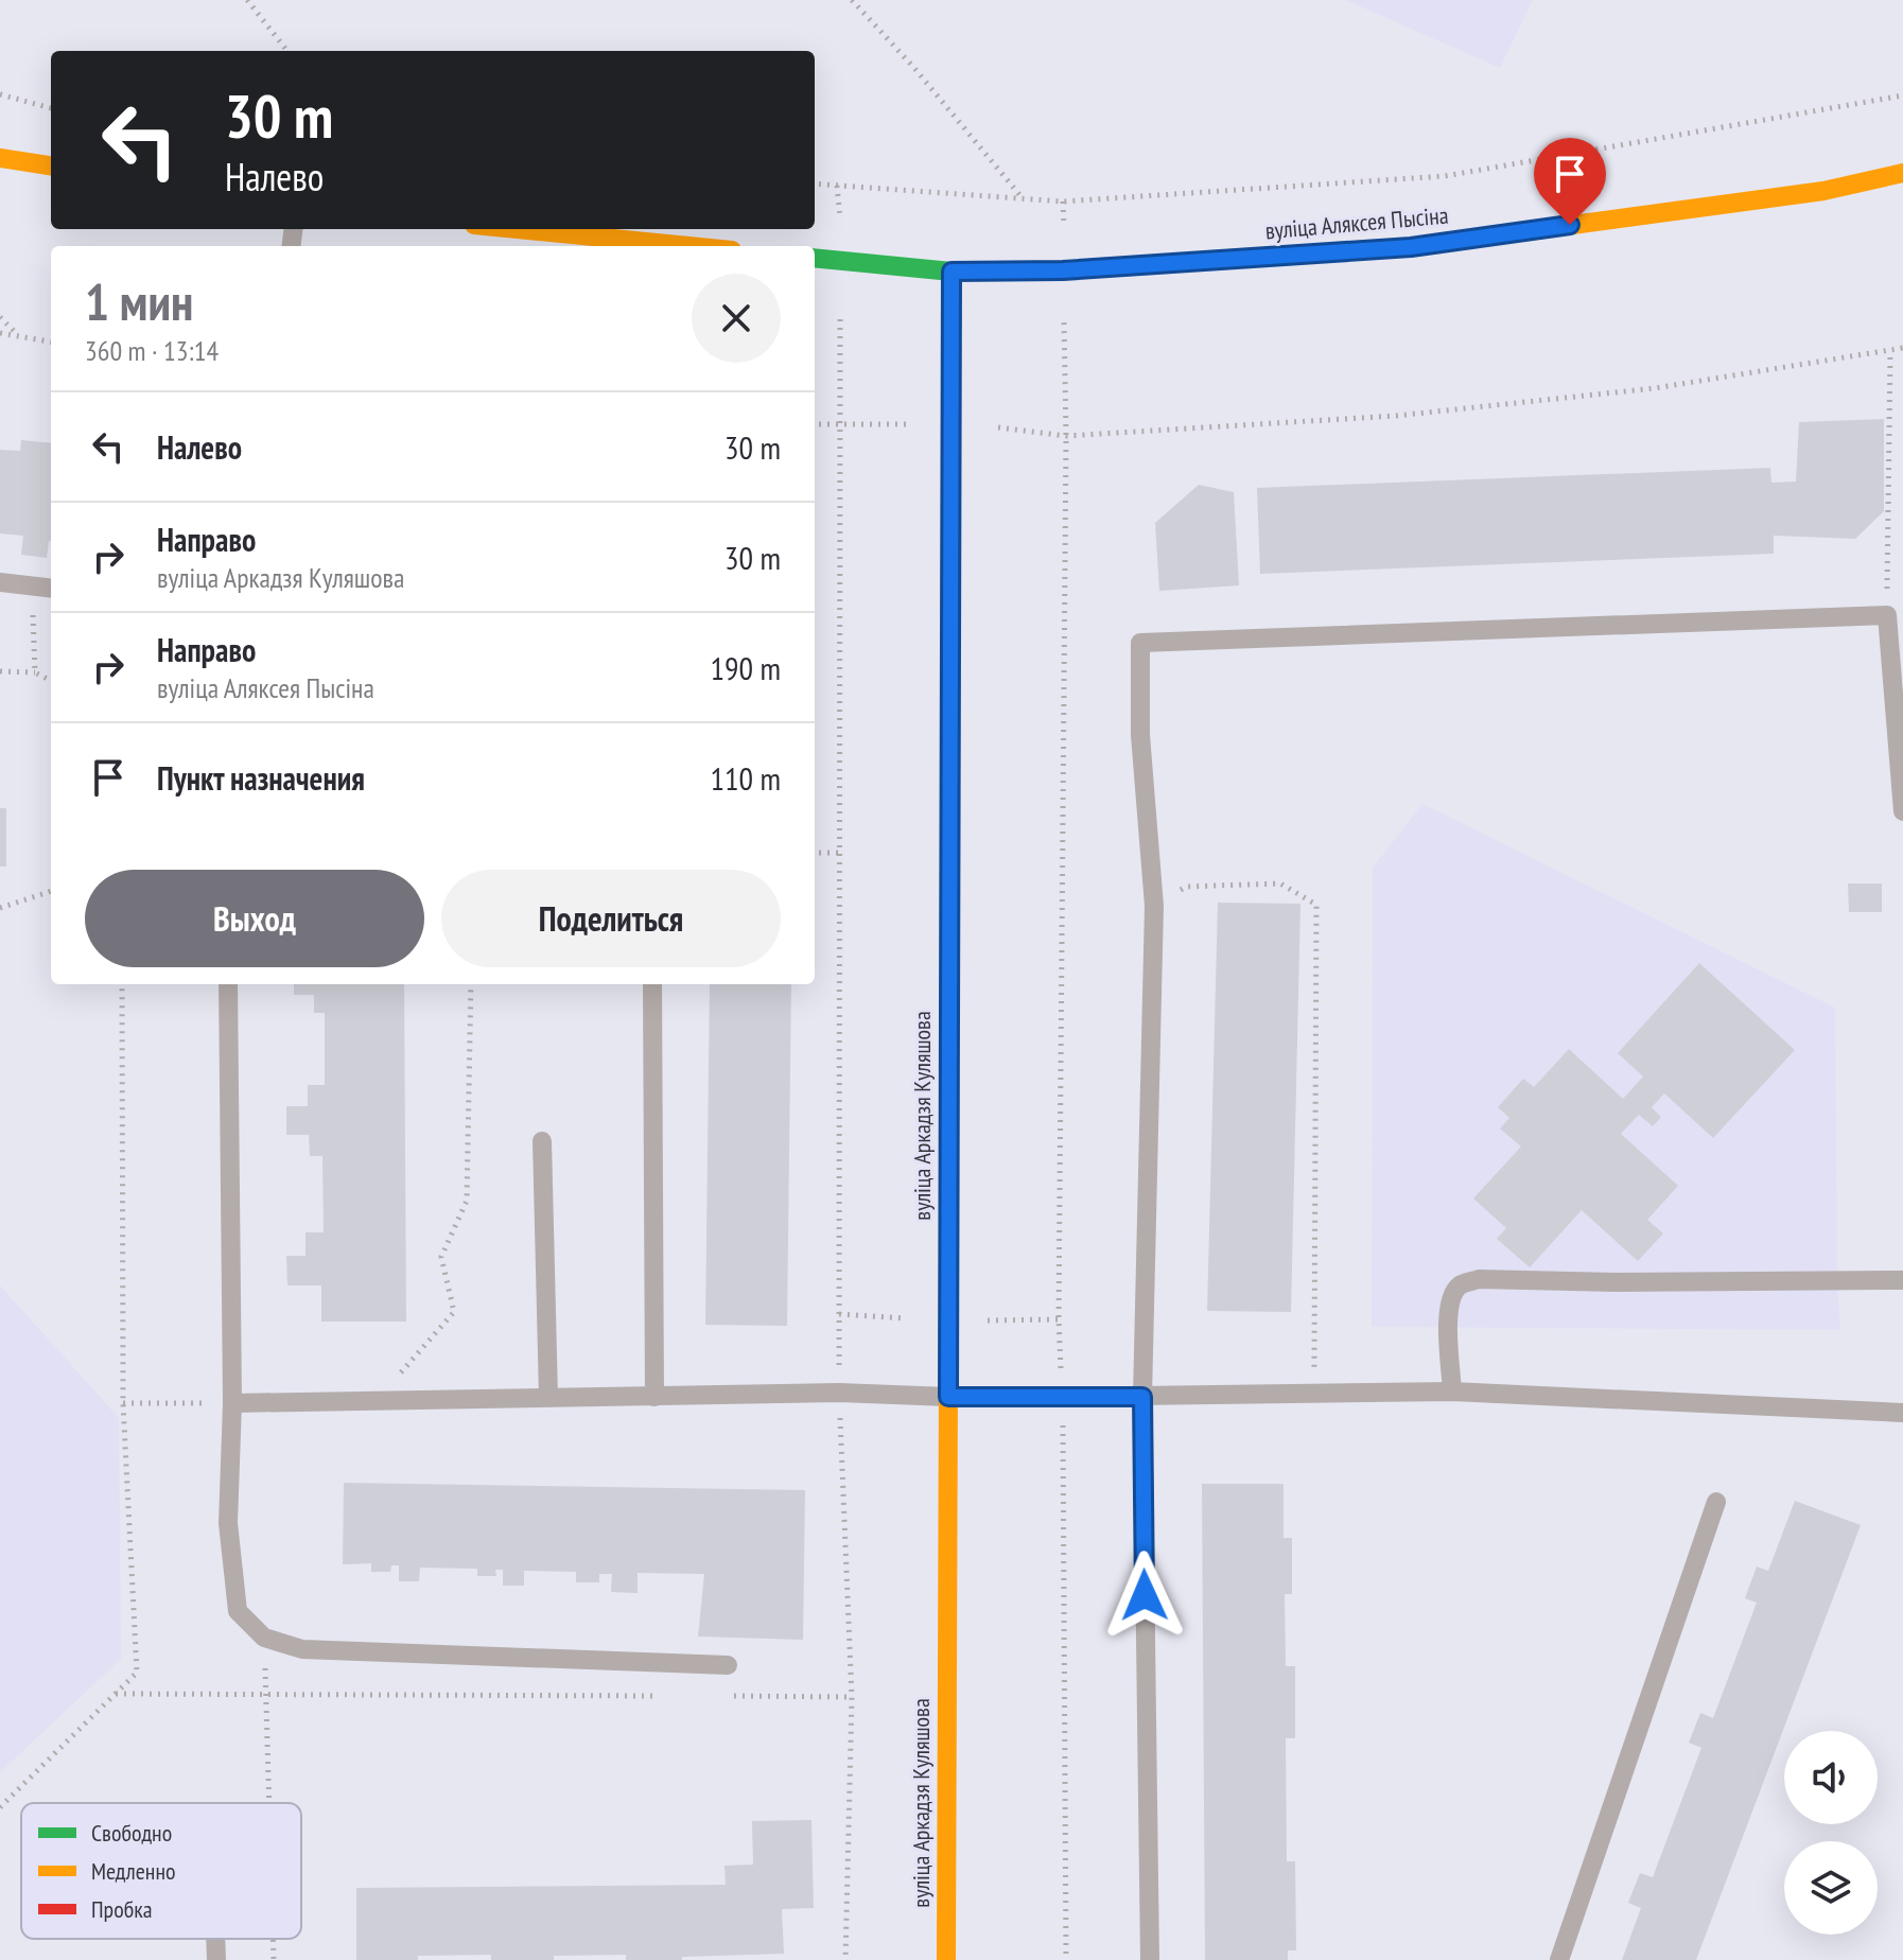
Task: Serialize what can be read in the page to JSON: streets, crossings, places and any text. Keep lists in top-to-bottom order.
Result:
{
  "streets": {
    "main road": ["вуліца Аляксея Пысіна", "вуліца Аркадзя Куляшова"]
  },
  "crossings": [
    ["вуліца Аляксея Пысіна", "вуліца Аркадзя Куляшова"]
  ],
  "legend": ["Свободно", "Медленно", "Пробка"],
  "page": {
    "turn": ["30 m", "Налево"],
    "heading": ["1 мин", "360 m · 13:14"],
    "list": [
      {
        "name": "Налево",
        "value": "30 m"
      },
      {
        "name": "Направо",
        "note": "вуліца Аркадзя Куляшова",
        "value": "30 m"
      },
      {
        "name": "Направо",
        "note": "вуліца Аляксея Пысіна",
        "value": "190 m"
      },
      {
        "name": "Пункт назначения",
        "value": "110 m"
      }
    ],
    "buttons": ["Выход", "Поделиться"]
  }
}
